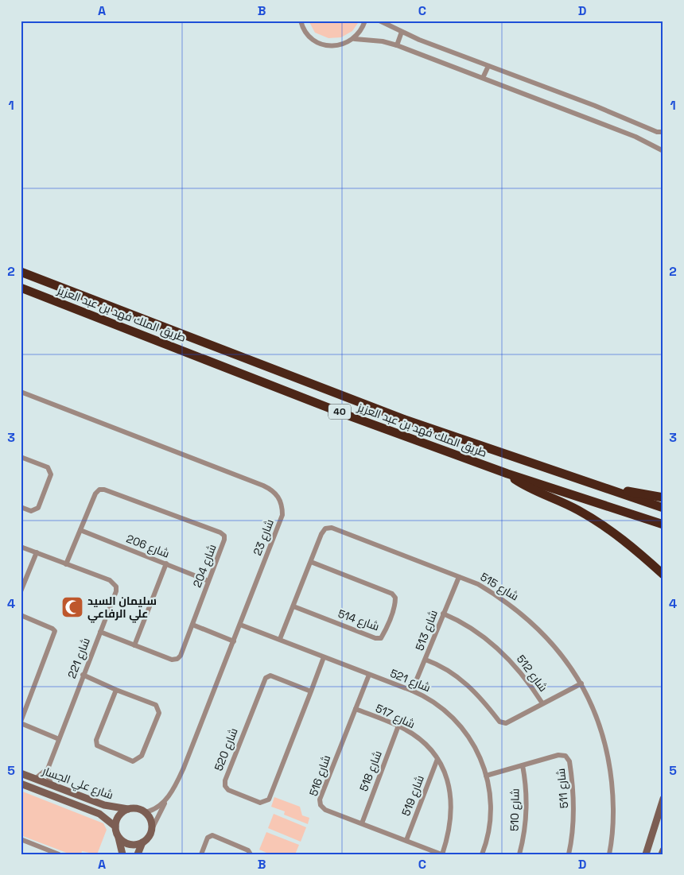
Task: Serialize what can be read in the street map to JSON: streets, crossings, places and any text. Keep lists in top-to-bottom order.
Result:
{
  "streets": {
    "highway": ["طريق الملك فهد بن عبد العزيز", "40"],
    "street": [
      "شارع 23",
      "شارع 206",
      "شارع 204",
      "شارع 515",
      "شارع 514",
      "شارع 513",
      "شارع 221",
      "شارع 512",
      "شارع 521",
      "شارع 517",
      "شارع 520",
      "شارع 518",
      "شارع 516",
      "شارع علي الجسار",
      "شارع 511",
      "شارع 519",
      "شارع 510"
    ]
  },
  "crossings": [
    ["شارع 23", "شارع 521"],
    ["شارع 23", "شارع علي الجسار"],
    ["شارع 206", "شارع 204"],
    ["شارع 204", "شارع 221"],
    ["شارع 515", "شارع 514"],
    ["شارع 515", "شارع 513"],
    ["شارع 515", "شارع 521"],
    ["شارع 513", "شارع 512"],
    ["شارع 513", "شارع 521"],
    ["شارع 221", "شارع علي الجسار"],
    ["شارع 521", "شارع 520"],
    ["شارع 521", "شارع 516"],
    ["شارع 521", "شارع 511"],
    ["شارع 517", "شارع 518"],
    ["شارع 517", "شارع 516"],
    ["شارع 517", "شارع 519"],
    ["شارع 518", "شارع 516"],
    ["شارع 516", "شارع 519"],
    ["شارع 511", "شارع 510"]
  ],
  "places": {
    "mosque": ["سليمان السيد علي الرفاعي"]
  },
  "grid": {
    "columns": [
      "A",
      "B",
      "C",
      "D"
    ],
    "rows": [
      "1",
      "2",
      "3",
      "4",
      "5"
    ]
  }
}
